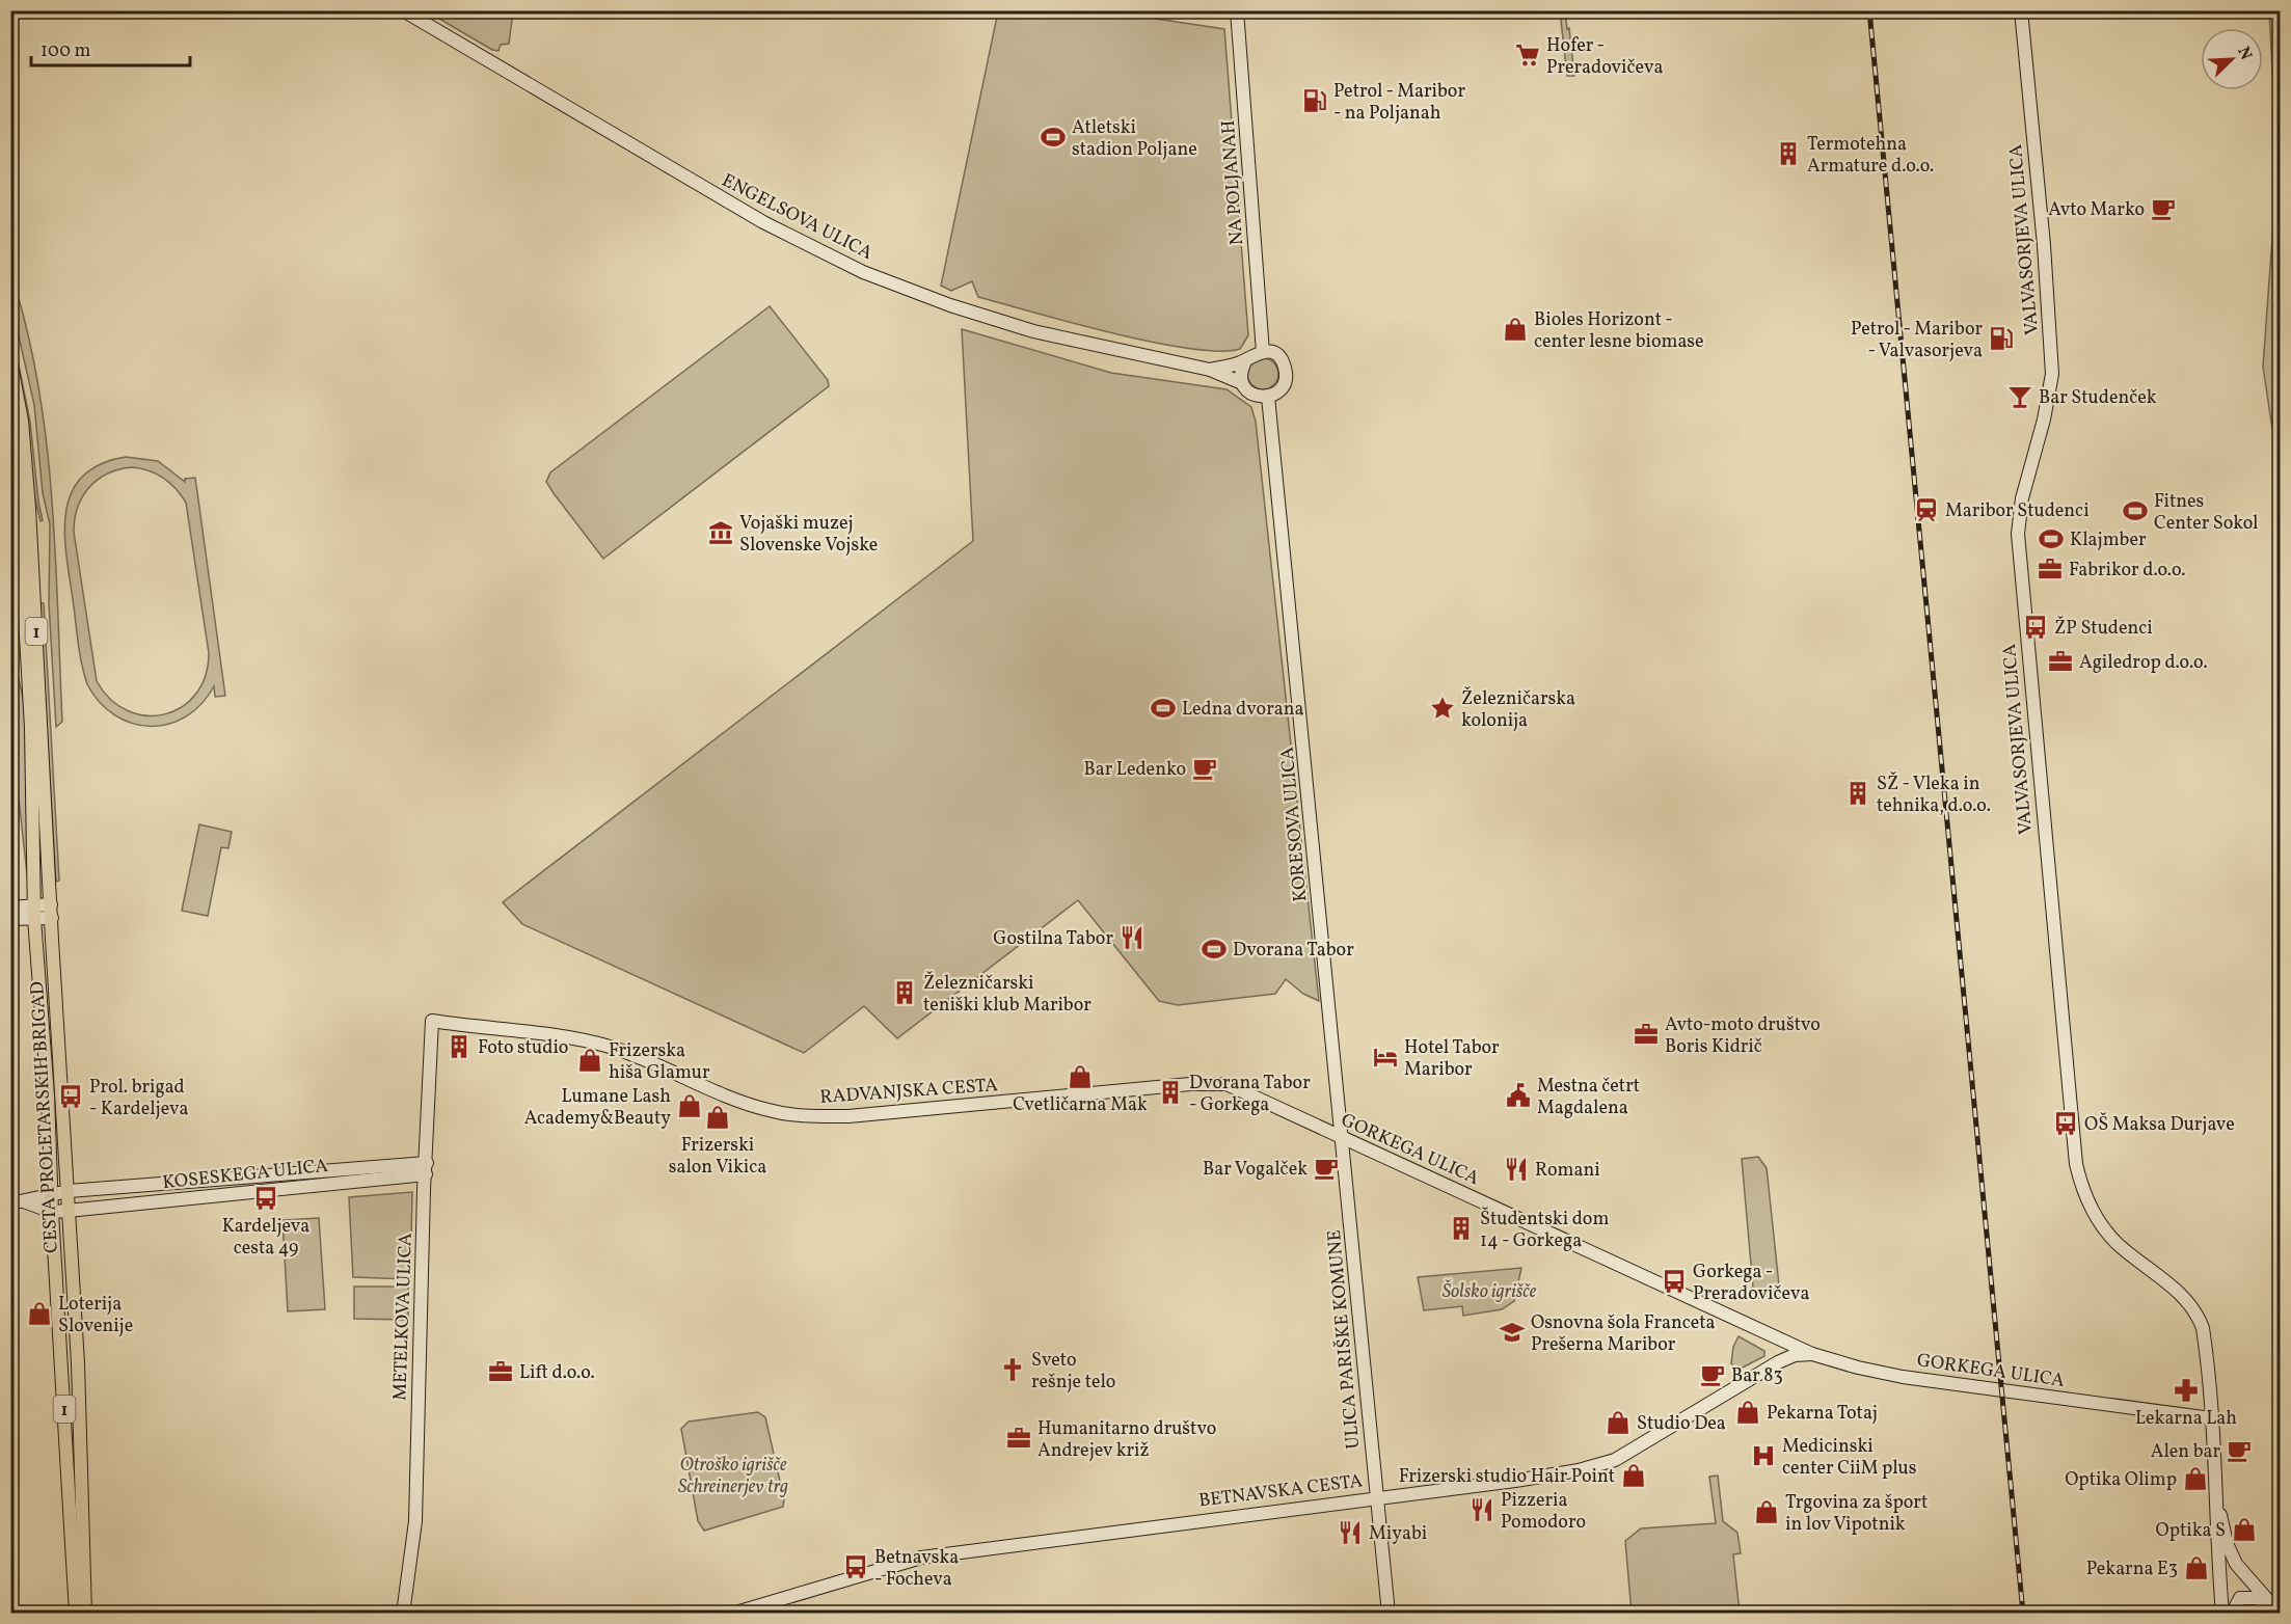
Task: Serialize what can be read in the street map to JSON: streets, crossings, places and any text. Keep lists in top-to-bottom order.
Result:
{
  "streets": {
    "main road": ["1", "CESTA PROLETARSKIH BRIGAD"],
    "street": [
      "NA POLJANAH",
      "ENGELSOVA ULICA",
      "VALVASORJEVA ULICA",
      "KORESOVA ULICA",
      "RADVANJSKA CESTA",
      "GORKEGA ULICA",
      "KOSESKEGA ULICA",
      "METELKOVA ULICA",
      "ULICA PARIŠKE KOMUNE",
      "BETNAVSKA CESTA"
    ]
  },
  "crossings": [
    ["NA POLJANAH", "KORESOVA ULICA"],
    ["VALVASORJEVA ULICA", "GORKEGA ULICA"],
    ["KORESOVA ULICA", "GORKEGA ULICA"],
    ["KORESOVA ULICA", "ULICA PARIŠKE KOMUNE"],
    ["RADVANJSKA CESTA", "GORKEGA ULICA"],
    ["RADVANJSKA CESTA", "METELKOVA ULICA"],
    ["CESTA PROLETARSKIH BRIGAD", "KOSESKEGA ULICA"],
    ["GORKEGA ULICA", "ULICA PARIŠKE KOMUNE"],
    ["GORKEGA ULICA", "BETNAVSKA CESTA"],
    ["KOSESKEGA ULICA", "METELKOVA ULICA"],
    ["ULICA PARIŠKE KOMUNE", "BETNAVSKA CESTA"]
  ],
  "parks": ["Šolsko igrišče", "Otroško igrišče Schreinerjev trg"],
  "places": {
    "supermarket": ["Hofer - Preradovičeva"],
    "fuel station": ["Petrol - Maribor - na Poljanah", "Petrol - Maribor - Valvasorjeva"],
    "sports": [
      "Atletski stadion Poljane",
      "Fitnes Center Sokol",
      "Klajmber",
      "Ledna dvorana",
      "Dvorana Tabor"
    ],
    "building": [
      "Termotehna Armature d.o.o.",
      "SŽ - Vleka in tehnika, d.o.o.",
      "Železničarski teniški klub Maribor",
      "Foto studio",
      "Dvorana Tabor - Gorkega",
      "Študentski dom 14 - Gorkega"
    ],
    "cafe": [
      "Avto Marko",
      "Bar Ledenko",
      "Bar Vogalček",
      "Bar 83",
      "Alen bar"
    ],
    "shop": [
      "Bioles Horizont - center lesne biomase",
      "Frizerska hiša Glamur",
      "Cvetličarna Mak",
      "Lumane Lash Academy&Beauty",
      "Frizerski salon Vikica",
      "Loterija Slovenije",
      "Pekarna Totaj",
      "Studio Dea",
      "Frizerski studio Hair Point",
      "Optika Olimp",
      "Trgovina za šport in lov Vipotnik",
      "Optika S",
      "Pekarna E3"
    ],
    "bar": ["Bar Studenček"],
    "station": ["Maribor Studenci"],
    "museum": ["Vojaški muzej Slovenske Vojske"],
    "office": [
      "Fabrikor d.o.o.",
      "Agiledrop d.o.o.",
      "Avto-moto društvo Boris Kidrič",
      "Lift d.o.o.",
      "Humanitarno društvo Andrejev križ"
    ],
    "bus stop": [
      "ŽP Studenci",
      "Prol. brigad - Kardeljeva",
      "OŠ Maksa Durjave",
      "Kardeljeva cesta 49",
      "Gorkega - Preradovičeva",
      "Betnavska - Focheva"
    ],
    "place": ["Železničarska kolonija"],
    "restaurant": [
      "Gostilna Tabor",
      "Romani",
      "Pizzeria Pomodoro",
      "Miyabi"
    ],
    "hotel": ["Hotel Tabor Maribor"],
    "public building": ["Mestna četrt Magdalena"],
    "school or university": ["Osnovna šola Franceta Prešerna Maribor"],
    "church": ["Sveto rešnje telo"],
    "pharmacy": ["Lekarna Lah"],
    "hospital": ["Medicinski center CiiM plus"]
  },
  "scale_bar": "100 m",
  "north": "top right"
}
